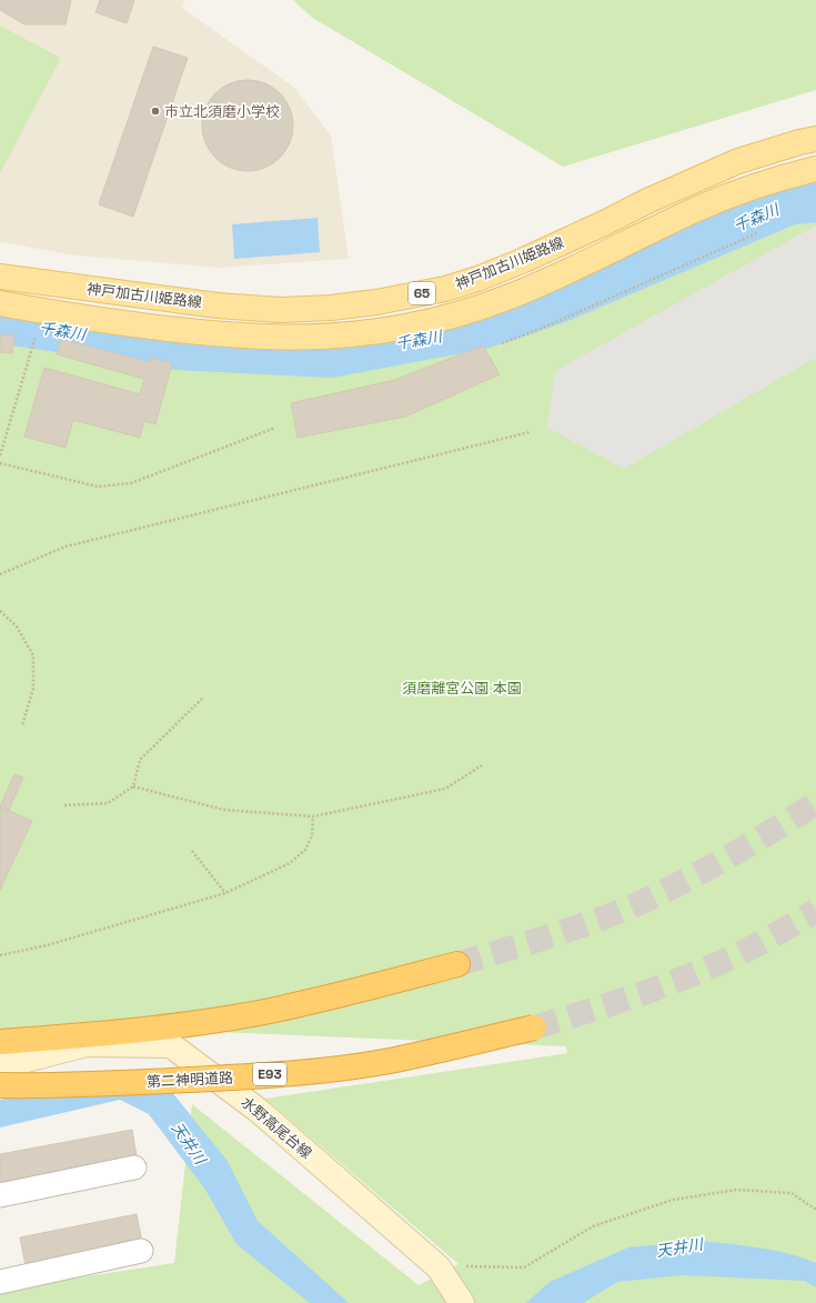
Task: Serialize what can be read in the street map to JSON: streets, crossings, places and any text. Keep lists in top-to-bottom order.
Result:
{
  "streets": {
    "highway": ["E93", "第二神明道路"],
    "main road": ["神戸加古川姫路線", "65"],
    "street": ["水野高尾台線"]
  },
  "water": ["千森川", "天井川"],
  "parks": ["須磨離宮公園 本園"],
  "places": ["市立北須磨小学校"]
}
